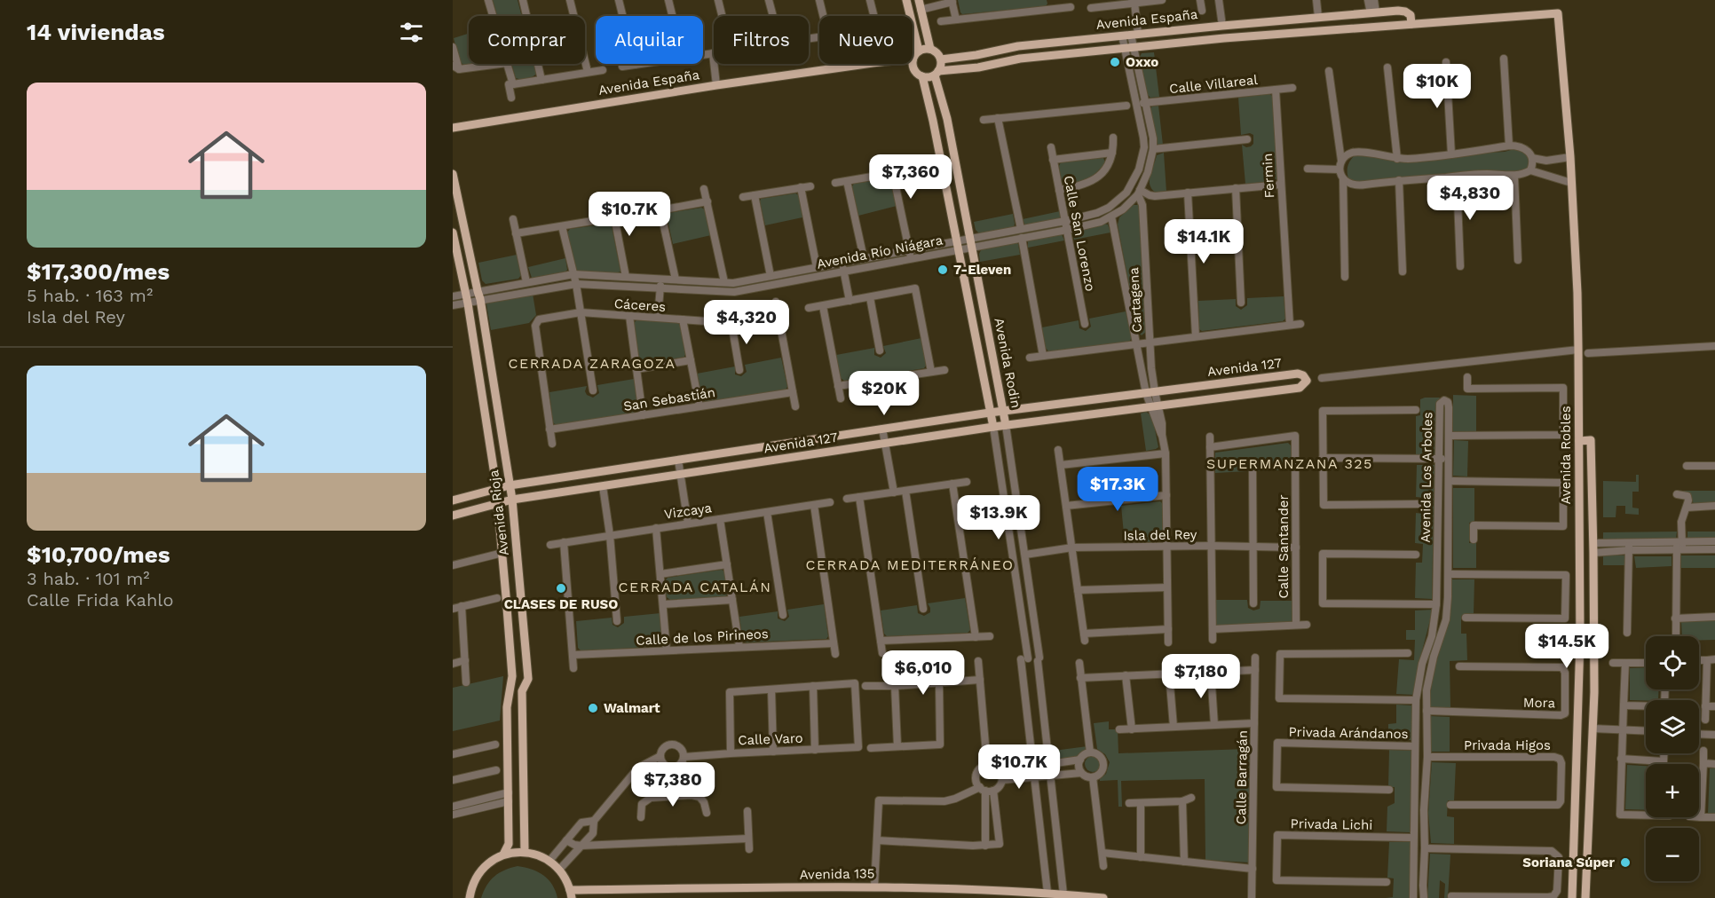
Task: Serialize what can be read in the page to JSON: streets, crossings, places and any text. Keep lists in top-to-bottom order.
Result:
{
  "streets": {
    "main road": [
      "Avenida España",
      "Avenida Rodin",
      "Avenida 127",
      "Avenida Robles",
      "Avenida Rioja",
      "Avenida 135"
    ],
    "street": [
      "Calle Villareal",
      "Fermin",
      "Calle San Lorenzo",
      "Avenida Río Niágara",
      "Cartagena",
      "Cáceres",
      "San Sebastián",
      "Avenida Los Arboles",
      "Vizcaya",
      "Isla del Rey",
      "Calle Santander",
      "Calle de los Pirineos",
      "Mora",
      "Privada Arándanos",
      "Calle Varo",
      "Privada Higos",
      "Calle Barragán",
      "Privada Lichi"
    ]
  },
  "crossings": [
    ["Avenida España", "Avenida Río Niágara"],
    ["Avenida España", "Avenida Rodin"],
    ["Avenida España", "Avenida Robles"],
    ["Calle Villareal", "Fermin"],
    ["Calle Villareal", "Avenida Río Niágara"],
    ["Calle San Lorenzo", "Avenida Río Niágara"],
    ["Avenida Río Niágara", "Cartagena"],
    ["Avenida Río Niágara", "Avenida Rodin"],
    ["Avenida Río Niágara", "Avenida Rioja"],
    ["Cartagena", "Avenida 127"],
    ["Cartagena", "Isla del Rey"],
    ["Cáceres", "San Sebastián"],
    ["Avenida Rodin", "Avenida 127"],
    ["Avenida Rodin", "Isla del Rey"],
    ["Avenida Rodin", "Avenida 135"],
    ["Avenida 127", "Avenida Rioja"],
    ["Avenida Los Arboles", "Mora"],
    ["Avenida Los Arboles", "Privada Arándanos"],
    ["Avenida Los Arboles", "Privada Higos"],
    ["Avenida Los Arboles", "Privada Lichi"],
    ["Isla del Rey", "Calle Santander"]
  ],
  "districts": [
    "CERRADA ZARAGOZA",
    "SUPERMANZANA 325",
    "CERRADA MEDITERRÁNEO",
    "CERRADA CATALÁN"
  ],
  "places": [
    "Oxxo",
    "7-Eleven",
    "CLASES DE RUSO",
    "Walmart",
    "Soriana Súper"
  ],
  "page": {
    "heading": "14 viviendas",
    "chip": [
      "Comprar",
      "Alquilar",
      "Filtros",
      "Nuevo"
    ],
    "list": [
      {
        "name": "$17,300/mes",
        "note": "5 hab. · 163 m² · Isla del Rey"
      },
      {
        "name": "$10,700/mes",
        "note": "3 hab. · 101 m² · Calle Frida Kahlo"
      }
    ],
    "price": [
      "$10K",
      "$7,360",
      "$4,830",
      "$10.7K",
      "$14.1K",
      "$4,320",
      "$20K",
      "$17.3K",
      "$13.9K",
      "$14.5K",
      "$6,010",
      "$7,180",
      "$10.7K",
      "$7,380"
    ],
    "map_buttons": ["+", "−"]
  }
}
